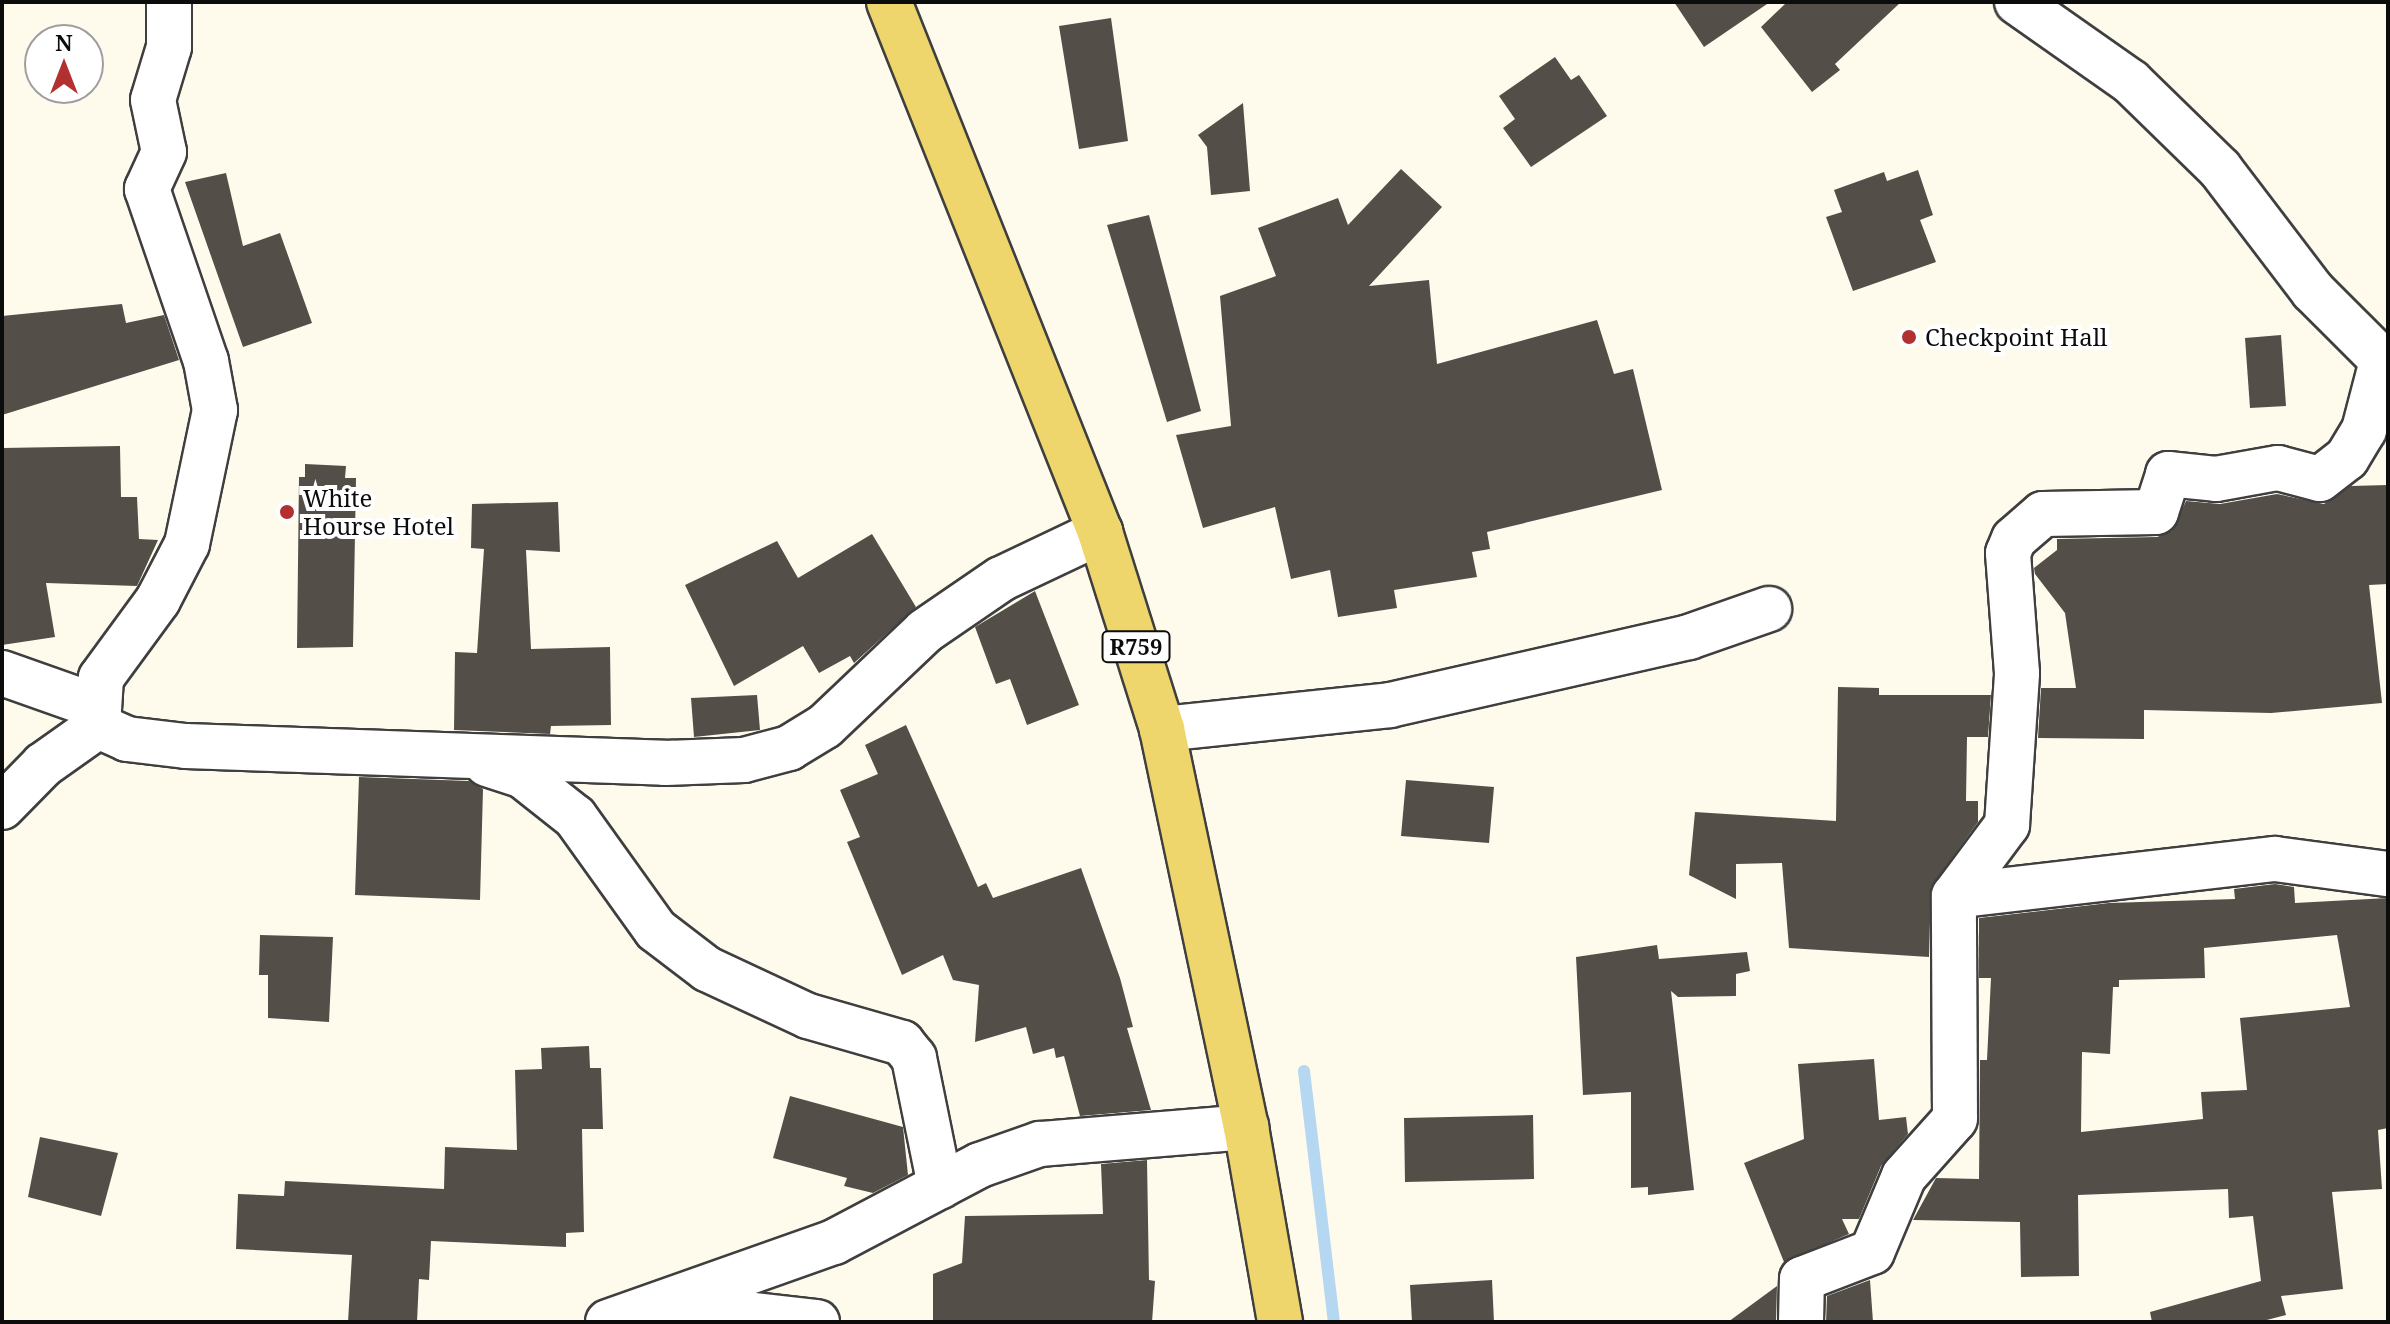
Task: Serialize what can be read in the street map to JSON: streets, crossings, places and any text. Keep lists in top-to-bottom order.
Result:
{
  "streets": {
    "main road": ["R759"]
  },
  "places": ["Checkpoint Hall", "White Hourse Hotel"],
  "north": "top"
}
